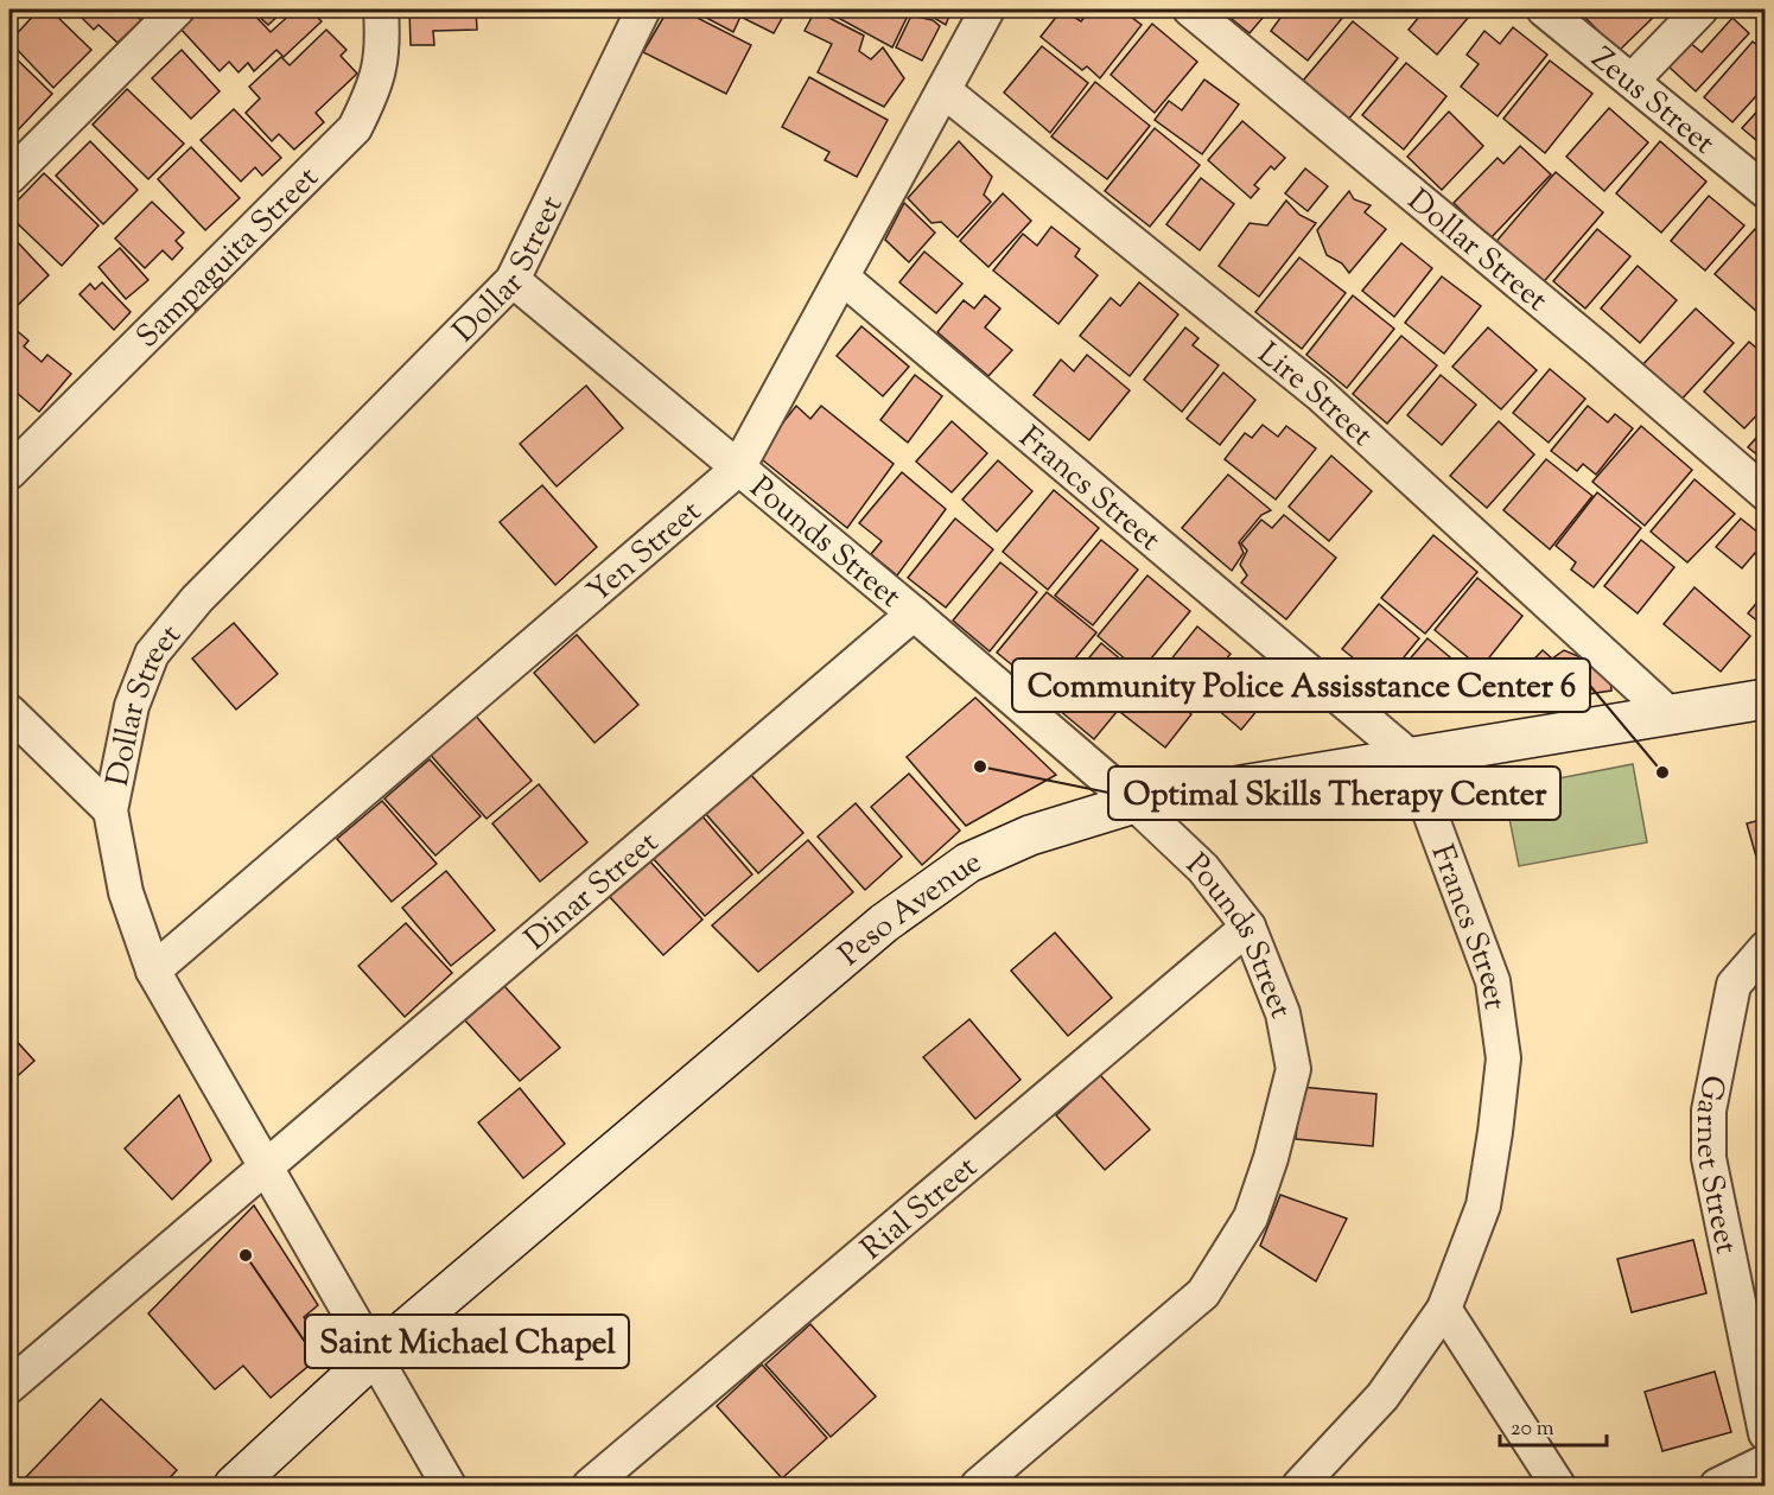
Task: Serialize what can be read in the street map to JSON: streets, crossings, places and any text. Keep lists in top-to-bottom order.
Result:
{
  "streets": {
    "street": [
      "Zeus Street",
      "Dollar Street",
      "Sampaguita Street",
      "Lire Street",
      "Francs Street",
      "Pounds Street",
      "Yen Street",
      "Dinar Street",
      "Peso Avenue",
      "Garnet Street",
      "Rial Street"
    ]
  },
  "crossings": [
    ["Dollar Street", "Pounds Street"],
    ["Dollar Street", "Yen Street"],
    ["Dollar Street", "Dinar Street"],
    ["Dollar Street", "Peso Avenue"],
    ["Lire Street", "Yen Street"],
    ["Lire Street", "Peso Avenue"],
    ["Francs Street", "Yen Street"],
    ["Francs Street", "Peso Avenue"],
    ["Pounds Street", "Yen Street"],
    ["Pounds Street", "Dinar Street"],
    ["Pounds Street", "Peso Avenue"],
    ["Pounds Street", "Rial Street"]
  ],
  "places": ["Optimal Skills Therapy Center", "Community Police Assisstance Center 6", "Saint Michael Chapel"],
  "scale_bar": "20 m"
}
